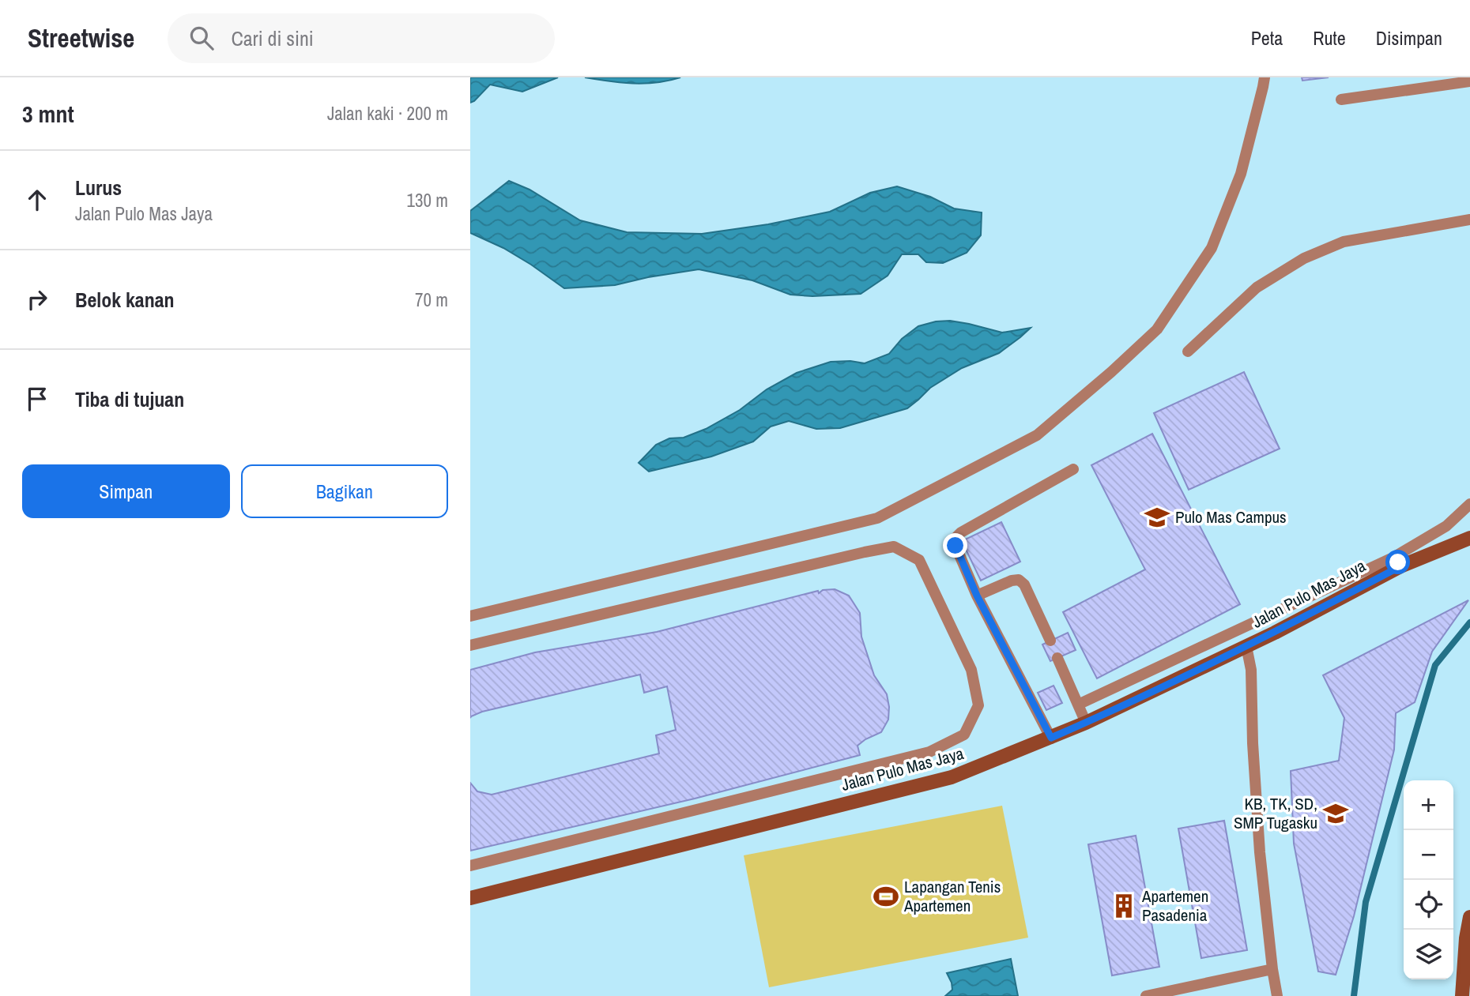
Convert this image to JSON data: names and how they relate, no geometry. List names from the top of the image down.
{
  "streets": {
    "street": ["Jalan Pulo Mas Jaya"]
  },
  "places": {
    "school or university": ["Pulo Mas Campus", "KB, TK, SD, SMP Tugasku"],
    "sports": ["Lapangan Tenis Apartemen"],
    "building": ["Apartemen Pasadenia"]
  },
  "page": {
    "header": "Streetwise",
    "search": "Cari di sini",
    "nav": ["Peta", "Rute", "Disimpan"],
    "heading": ["3 mnt", "Jalan kaki · 200 m"],
    "list": [
      ["Lurus", "Jalan Pulo Mas Jaya", "130 m"],
      ["Belok kanan", "70 m"],
      "Tiba di tujuan"
    ],
    "buttons": ["Simpan", "Bagikan"],
    "map_buttons": ["+", "−"]
  }
}
